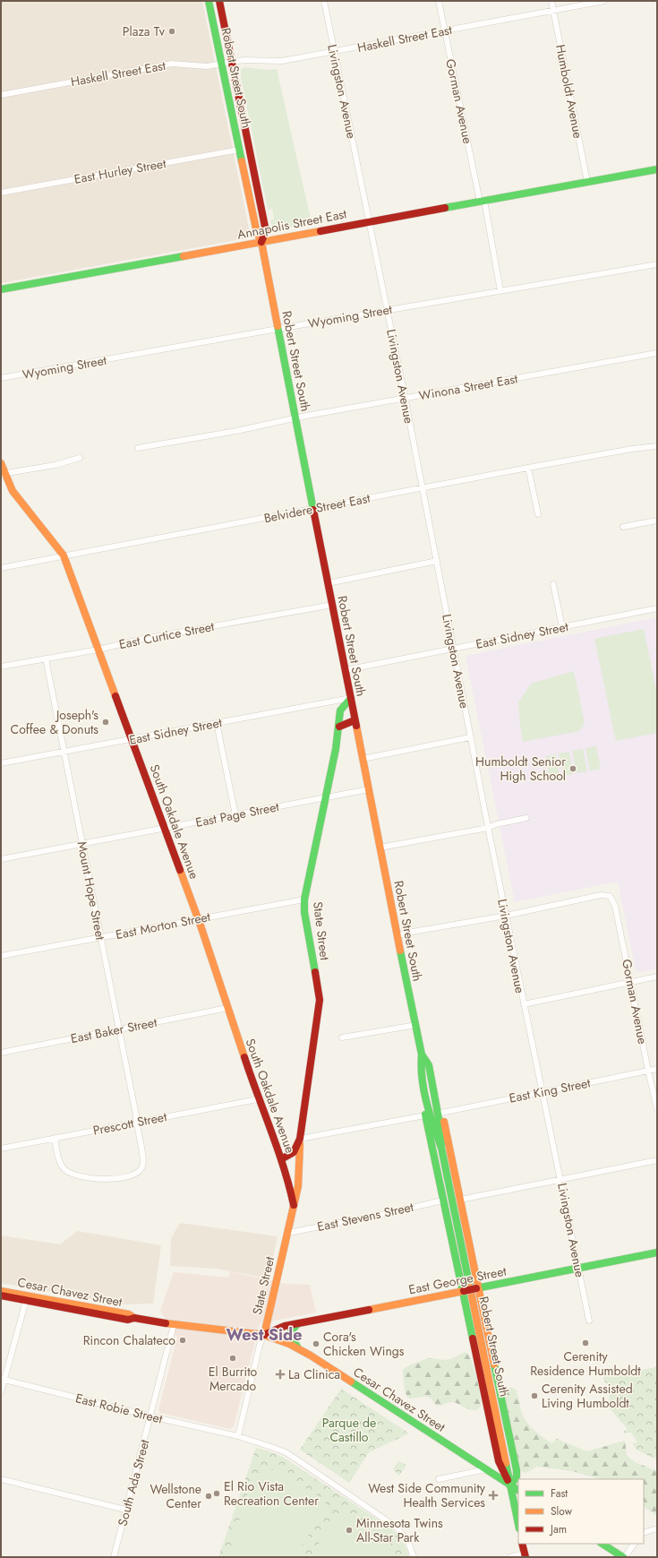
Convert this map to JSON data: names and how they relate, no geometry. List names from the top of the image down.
{
  "streets": {
    "main road": [
      "Robert Street South",
      "Annapolis Street East",
      "South Oakdale Avenue",
      "State Street",
      "East George Street",
      "Cesar Chavez Street"
    ],
    "street": [
      "Haskell Street East",
      "Livingston Avenue",
      "Humboldt Avenue",
      "Gorman Avenue",
      "East Hurley Street",
      "Wyoming Street",
      "Winona Street East",
      "Belvidere Street East",
      "East Curtice Street",
      "East Sidney Street",
      "East Page Street",
      "Mount Hope Street",
      "East Morton Street",
      "East Baker Street",
      "East King Street",
      "Prescott Street",
      "East Stevens Street",
      "East Robie Street",
      "South Ada Street"
    ]
  },
  "crossings": [
    ["Haskell Street East", "Robert Street South"],
    ["Haskell Street East", "Livingston Avenue"],
    ["Haskell Street East", "Humboldt Avenue"],
    ["Haskell Street East", "Gorman Avenue"],
    ["Robert Street South", "East Hurley Street"],
    ["Robert Street South", "Annapolis Street East"],
    ["Robert Street South", "Wyoming Street"],
    ["Robert Street South", "Winona Street East"],
    ["Robert Street South", "Belvidere Street East"],
    ["Robert Street South", "East Curtice Street"],
    ["Robert Street South", "East Sidney Street"],
    ["Robert Street South", "East Page Street"],
    ["Robert Street South", "State Street"],
    ["Robert Street South", "Cesar Chavez Street"],
    ["Livingston Avenue", "Gorman Avenue"],
    ["Livingston Avenue", "Annapolis Street East"],
    ["Livingston Avenue", "Wyoming Street"],
    ["Livingston Avenue", "Winona Street East"],
    ["Livingston Avenue", "Belvidere Street East"],
    ["Livingston Avenue", "East Sidney Street"],
    ["Livingston Avenue", "East King Street"],
    ["Livingston Avenue", "East George Street"],
    ["Humboldt Avenue", "Annapolis Street East"],
    ["Gorman Avenue", "Annapolis Street East"],
    ["Gorman Avenue", "Wyoming Street"],
    ["Gorman Avenue", "East King Street"],
    ["Belvidere Street East", "South Oakdale Avenue"],
    ["East Curtice Street", "South Oakdale Avenue"],
    ["East Curtice Street", "Mount Hope Street"],
    ["East Sidney Street", "South Oakdale Avenue"],
    ["East Sidney Street", "Mount Hope Street"],
    ["East Sidney Street", "State Street"],
    ["East Page Street", "South Oakdale Avenue"],
    ["East Page Street", "Mount Hope Street"],
    ["East Page Street", "State Street"],
    ["South Oakdale Avenue", "East Morton Street"],
    ["South Oakdale Avenue", "State Street"],
    ["South Oakdale Avenue", "East Baker Street"],
    ["South Oakdale Avenue", "Prescott Street"],
    ["Mount Hope Street", "East Morton Street"],
    ["Mount Hope Street", "East Baker Street"],
    ["Mount Hope Street", "Prescott Street"],
    ["East Morton Street", "State Street"],
    ["State Street", "East Stevens Street"],
    ["State Street", "East George Street"],
    ["State Street", "Cesar Chavez Street"],
    ["State Street", "East Robie Street"],
    ["East George Street", "Cesar Chavez Street"],
    ["Cesar Chavez Street", "South Ada Street"],
    ["East Robie Street", "South Ada Street"]
  ],
  "districts": ["West Side"],
  "parks": ["Parque de Castillo"],
  "places": {
    "other": [
      "Plaza Tv",
      "Joseph's Coffee & Donuts",
      "Humboldt Senior High School",
      "Rincon Chalateco",
      "Cerenity Residence Humboldt",
      "Cora's Chicken Wings",
      "El Burrito Mercado",
      "Cerenity Assisted Living Humboldt",
      "El Rio Vista Recreation Center",
      "Wellstone Center",
      "Minnesota Twins All-Star Park"
    ],
    "health": ["La Clinica", "West Side Community Health Services"]
  },
  "legend": ["Fast", "Slow", "Jam"]
}
